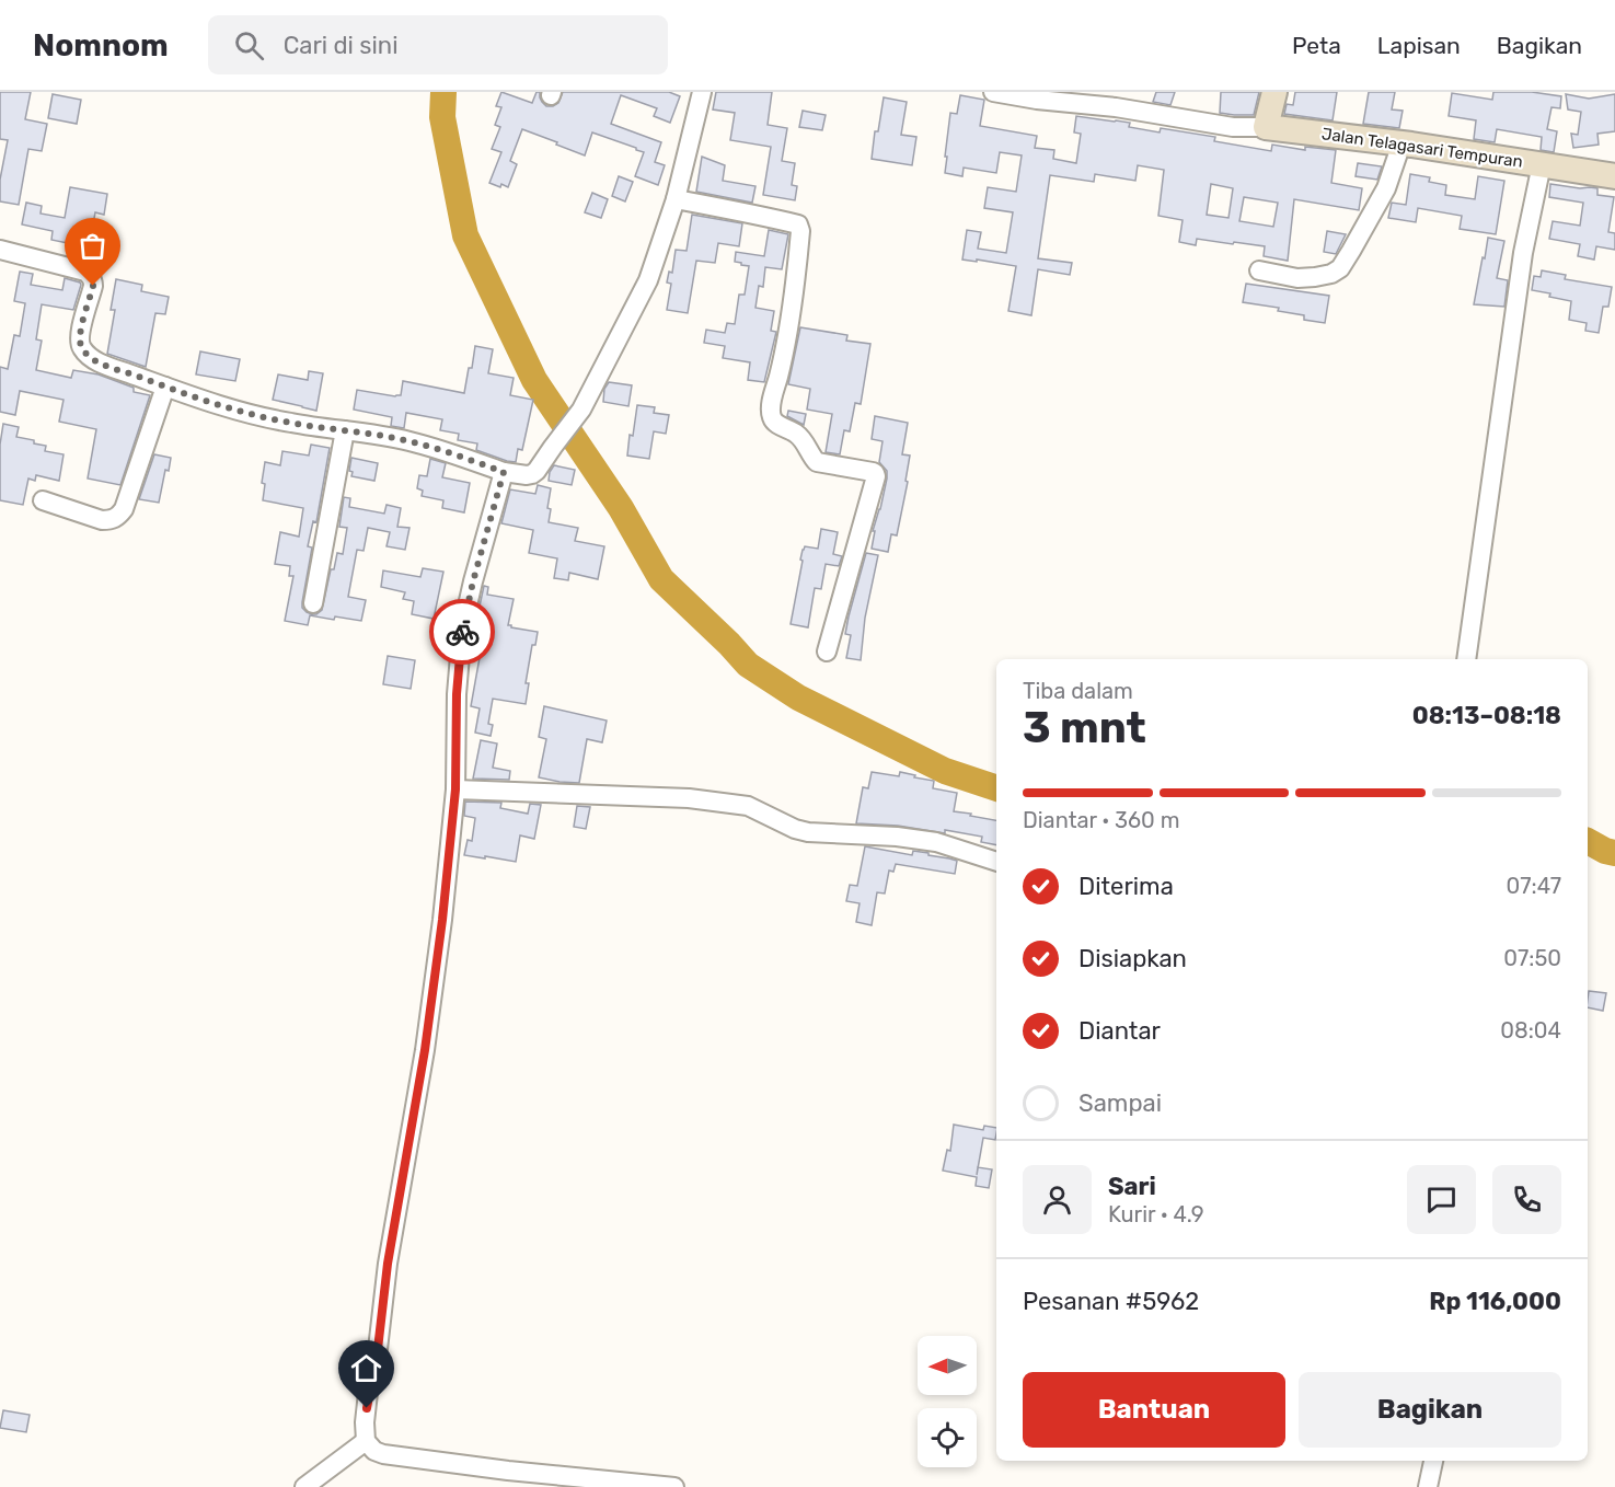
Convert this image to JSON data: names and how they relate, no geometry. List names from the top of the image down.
{
  "streets": {
    "street": ["Jalan Telagasari Tempuran"]
  },
  "north": "left",
  "page": {
    "header": "Nomnom",
    "search": "Cari di sini",
    "nav": ["Peta", "Lapisan", "Bagikan"],
    "heading": ["3 mnt", "Tiba dalam", "08:13–08:18"],
    "panel": [
      "Sari",
      "Kurir · 4.9",
      "Pesanan #5962",
      "Rp 116,000"
    ],
    "bar": "Diantar · 360 m",
    "list": [
      ["Diterima", "07:47"],
      ["Disiapkan", "07:50"],
      ["Diantar", "08:04"],
      "Sampai"
    ],
    "buttons": ["Bantuan", "Bagikan"]
  }
}
